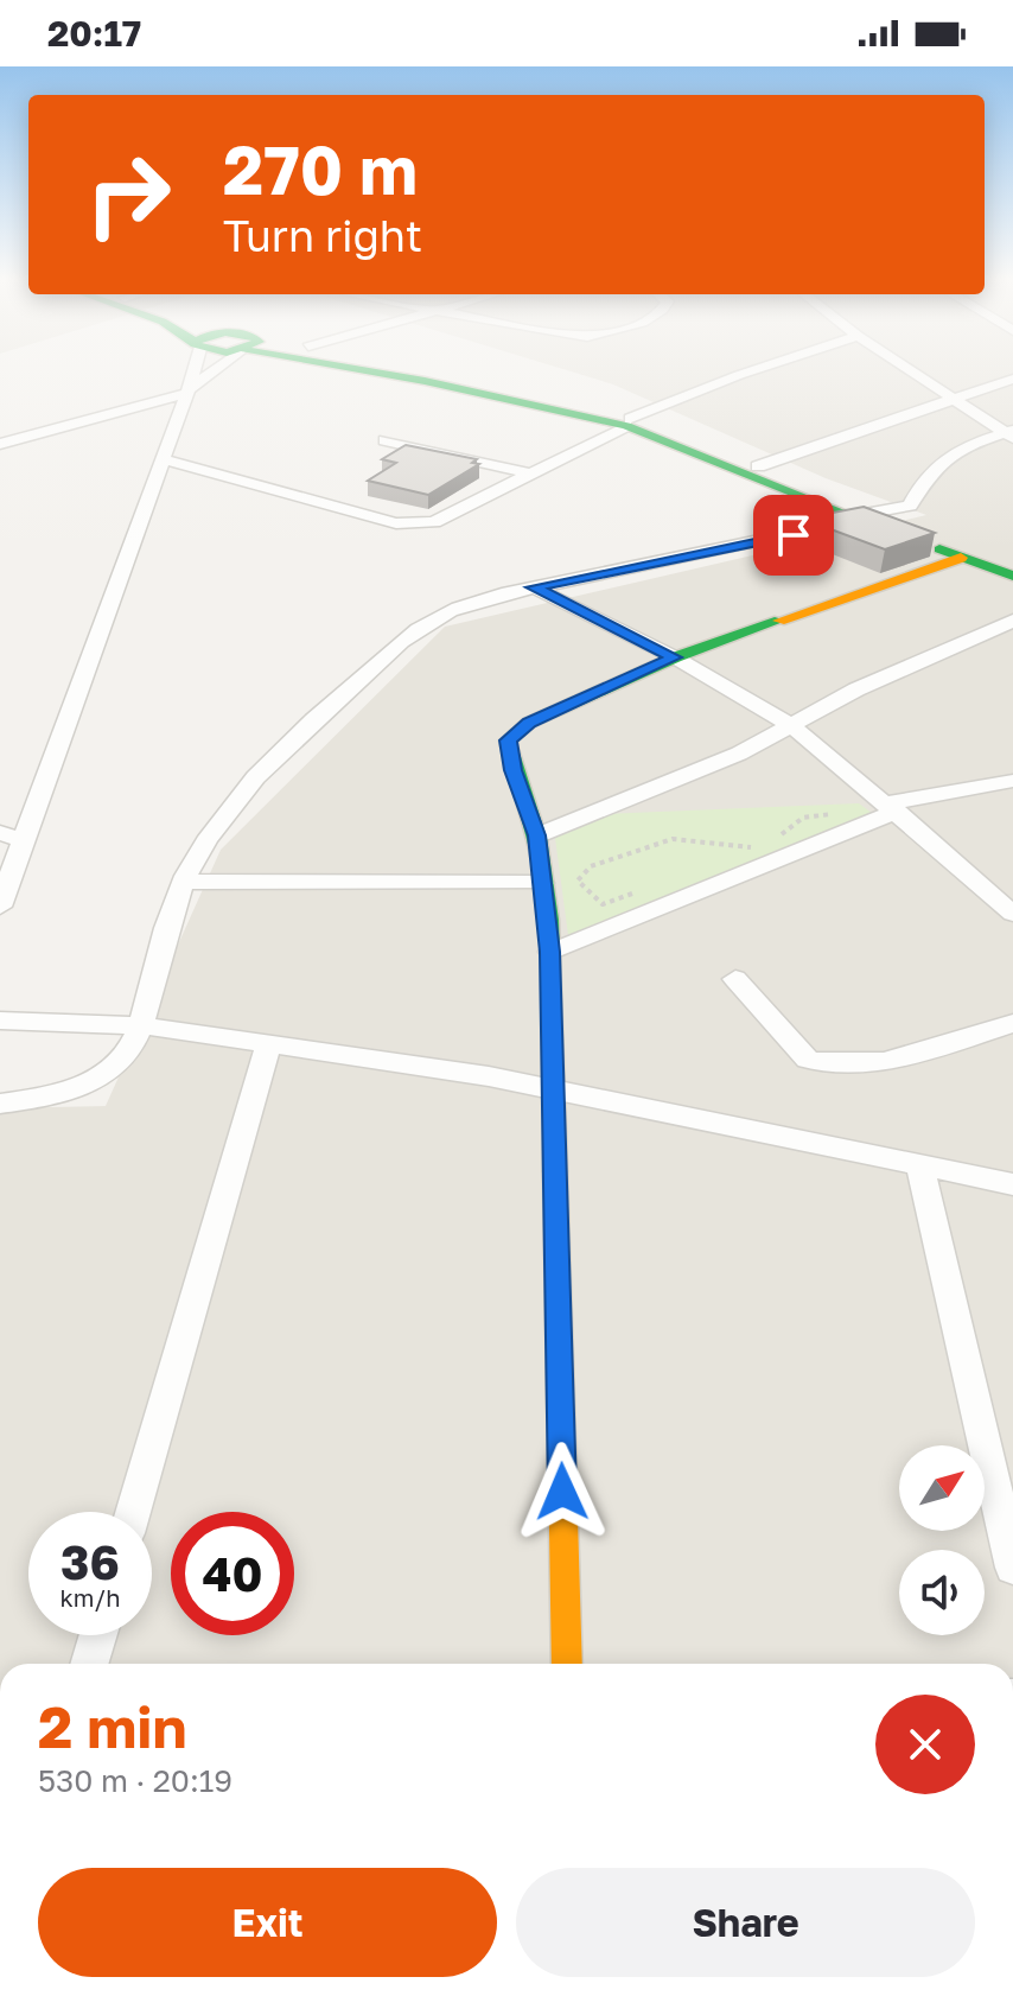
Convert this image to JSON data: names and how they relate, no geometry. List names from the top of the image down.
{
  "north": "top right",
  "page": {
    "status": "20:17",
    "turn": ["270 m", "Turn right"],
    "speed": "36 km/h",
    "limit": "40",
    "heading": ["2 min", "530 m · 20:19"],
    "buttons": ["Exit", "Share"]
  }
}
